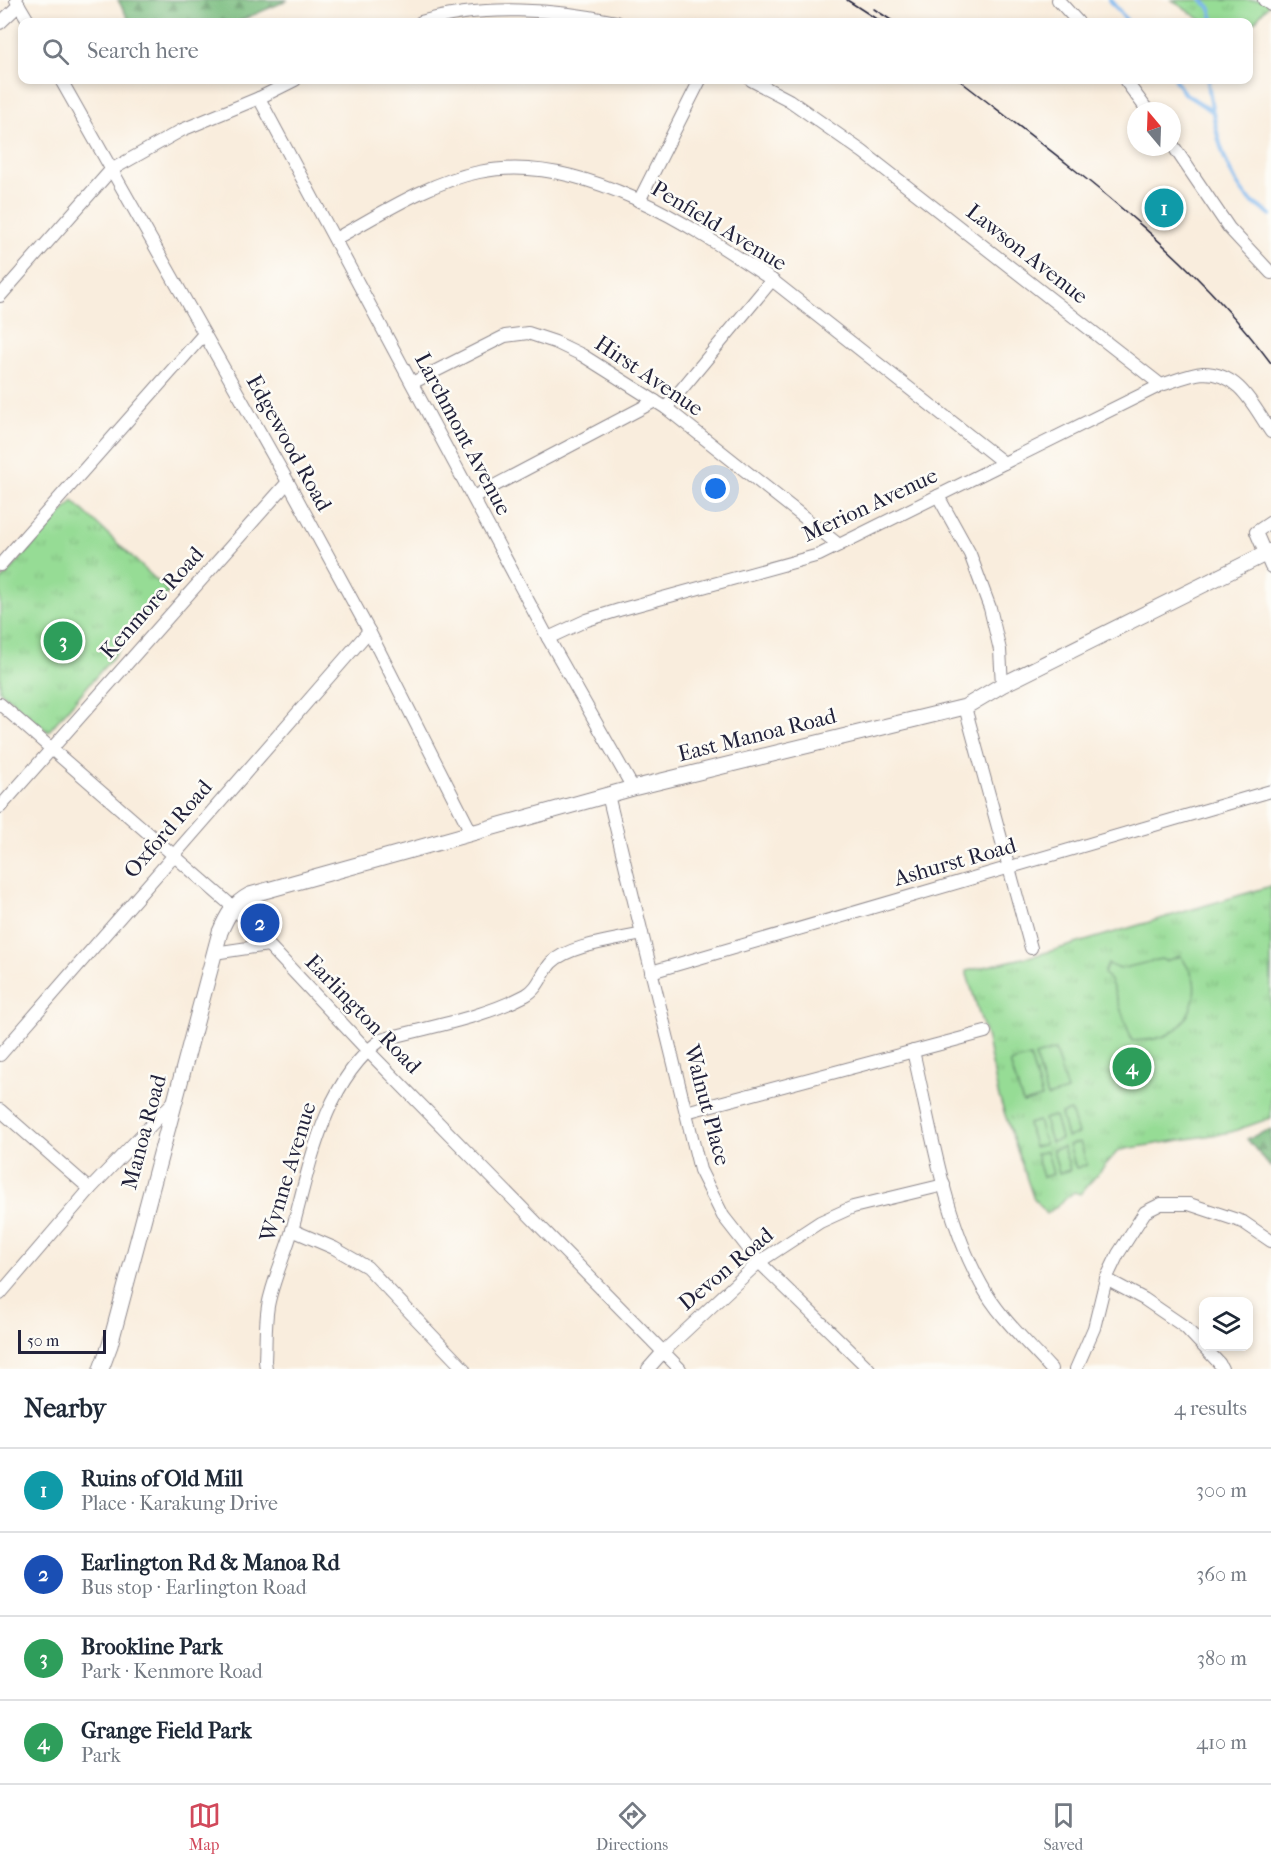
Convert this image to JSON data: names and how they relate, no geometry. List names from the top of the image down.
{
  "streets": {
    "main road": ["East Manoa Road", "Manoa Road"],
    "street": [
      "Penfield Avenue",
      "Lawson Avenue",
      "Hirst Avenue",
      "Larchmont Avenue",
      "Edgewood Road",
      "Merion Avenue",
      "Kenmore Road",
      "Oxford Road",
      "Ashurst Road",
      "Earlington Road",
      "Walnut Place",
      "Wynne Avenue",
      "Devon Road"
    ]
  },
  "crossings": [
    ["Penfield Avenue", "Larchmont Avenue"],
    ["Penfield Avenue", "Merion Avenue"],
    ["Lawson Avenue", "Merion Avenue"],
    ["Hirst Avenue", "Larchmont Avenue"],
    ["Hirst Avenue", "Merion Avenue"],
    ["Larchmont Avenue", "Merion Avenue"],
    ["Larchmont Avenue", "East Manoa Road"],
    ["Edgewood Road", "Kenmore Road"],
    ["Edgewood Road", "East Manoa Road"],
    ["Edgewood Road", "Oxford Road"],
    ["Kenmore Road", "Earlington Road"],
    ["East Manoa Road", "Earlington Road"],
    ["East Manoa Road", "Walnut Place"],
    ["East Manoa Road", "Manoa Road"],
    ["Oxford Road", "Earlington Road"],
    ["Ashurst Road", "Walnut Place"],
    ["Earlington Road", "Manoa Road"],
    ["Earlington Road", "Wynne Avenue"],
    ["Earlington Road", "Devon Road"],
    ["Walnut Place", "Wynne Avenue"],
    ["Walnut Place", "Devon Road"]
  ],
  "scale_bar": "50 m",
  "north": "top",
  "page": {
    "search": "Search here",
    "pins": [
      "1",
      "3",
      "2",
      "4"
    ],
    "scale": "50 m",
    "heading": ["Nearby", "4 results"],
    "list": [
      {
        "mark": "1",
        "name": "Ruins of Old Mill",
        "note": "Place · Karakung Drive",
        "value": "300 m"
      },
      {
        "mark": "2",
        "name": "Earlington Rd & Manoa Rd",
        "note": "Bus stop · Earlington Road",
        "value": "360 m"
      },
      {
        "mark": "3",
        "name": "Brookline Park",
        "note": "Park · Kenmore Road",
        "value": "380 m"
      },
      {
        "mark": "4",
        "name": "Grange Field Park",
        "note": "Park",
        "value": "410 m"
      }
    ],
    "nav": ["Map", "Directions", "Saved"]
  }
}
